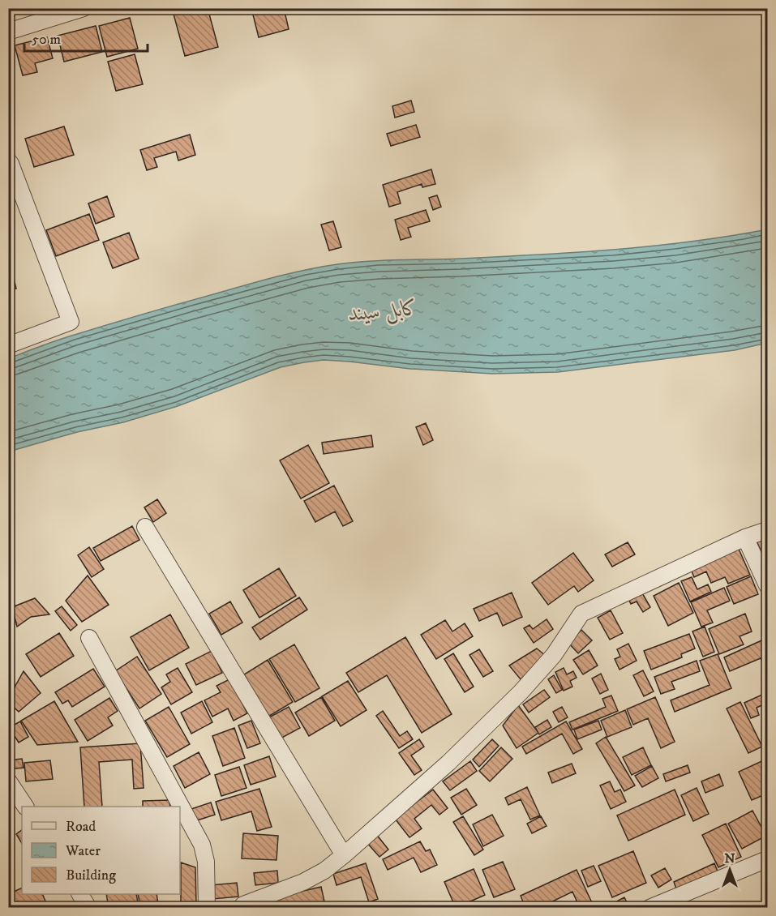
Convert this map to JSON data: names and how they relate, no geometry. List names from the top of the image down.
{
  "water": ["کابل سيند"],
  "legend": ["Road", "Water", "Building"],
  "scale_bar": "50 m",
  "north": "top"
}
